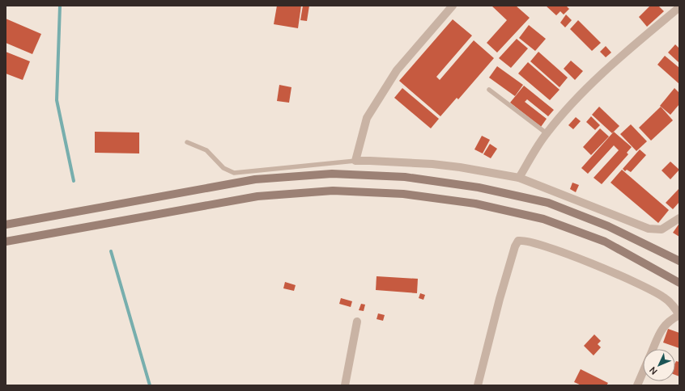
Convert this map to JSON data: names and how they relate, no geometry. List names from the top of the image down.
{
  "north": "bottom left"
}
